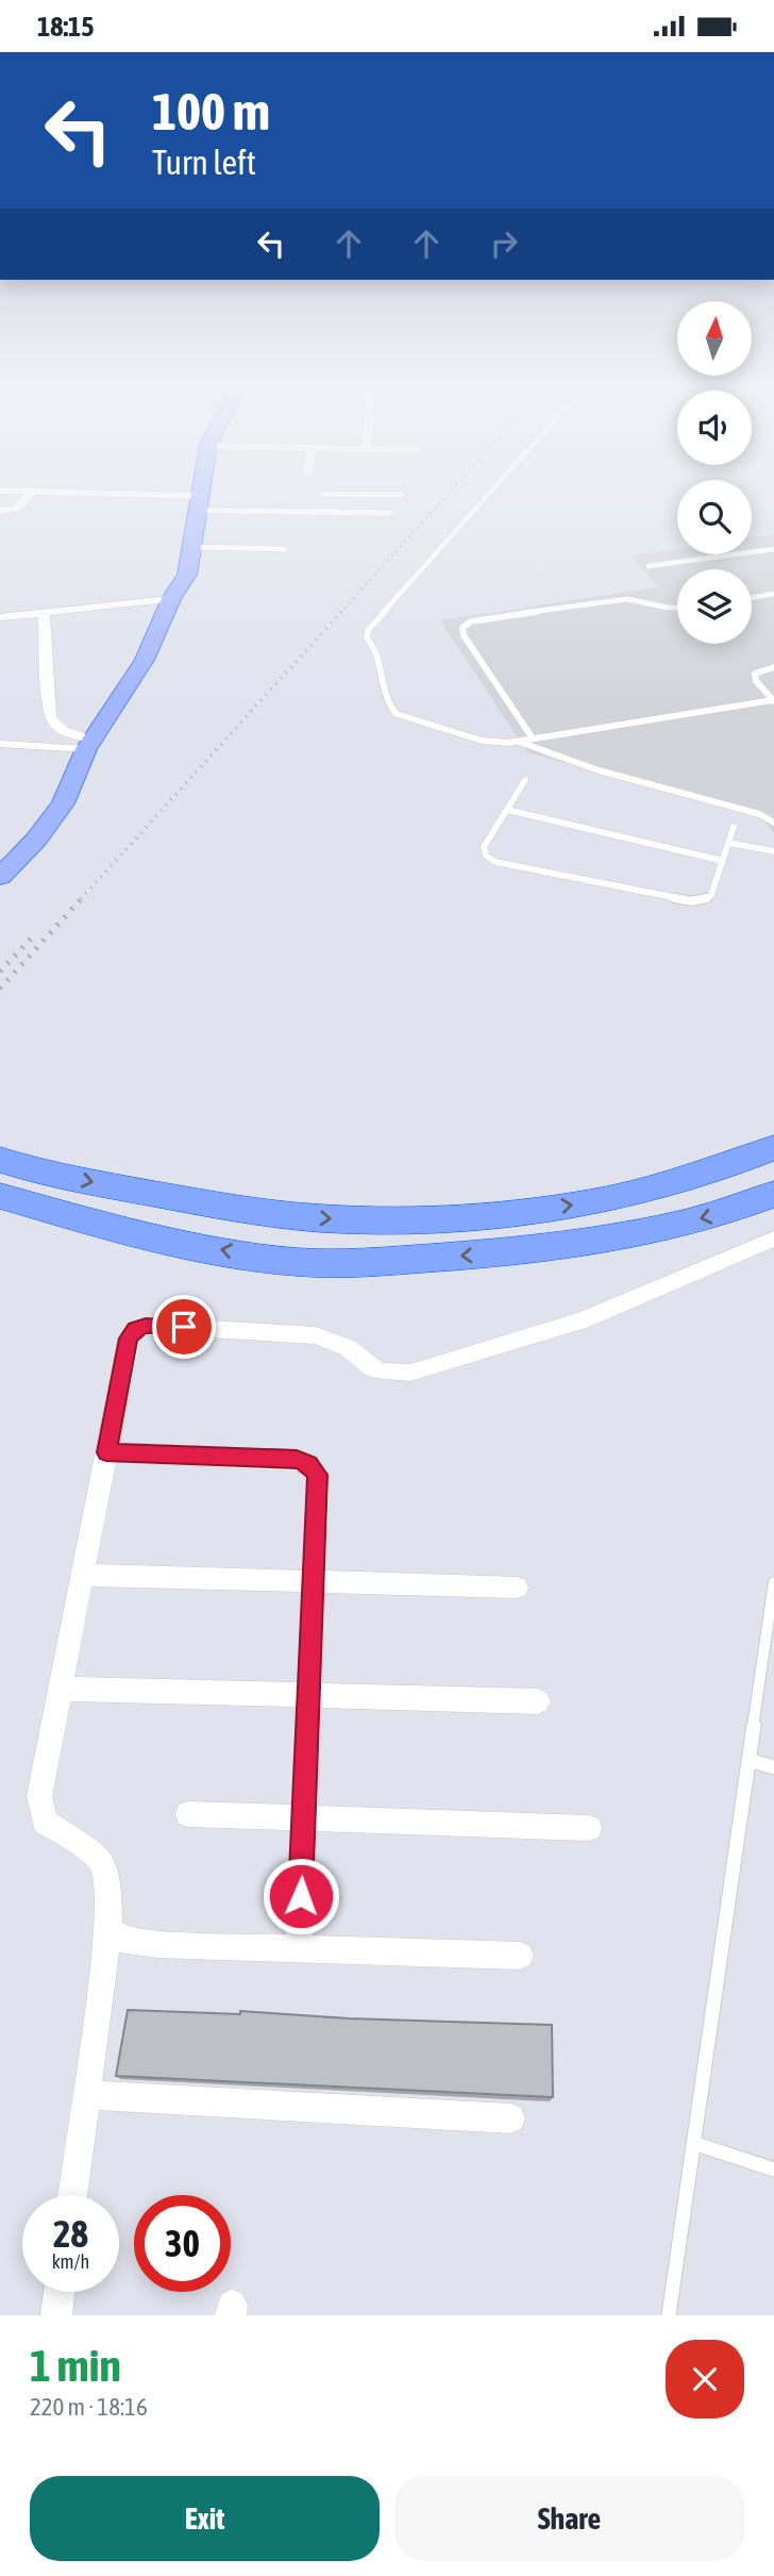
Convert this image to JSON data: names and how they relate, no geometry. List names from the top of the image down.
{
  "north": "top",
  "page": {
    "status": "18:15",
    "turn": ["100 m", "Turn left"],
    "speed": "28 km/h",
    "limit": "30",
    "heading": ["1 min", "220 m · 18:16"],
    "buttons": ["Exit", "Share"]
  }
}
